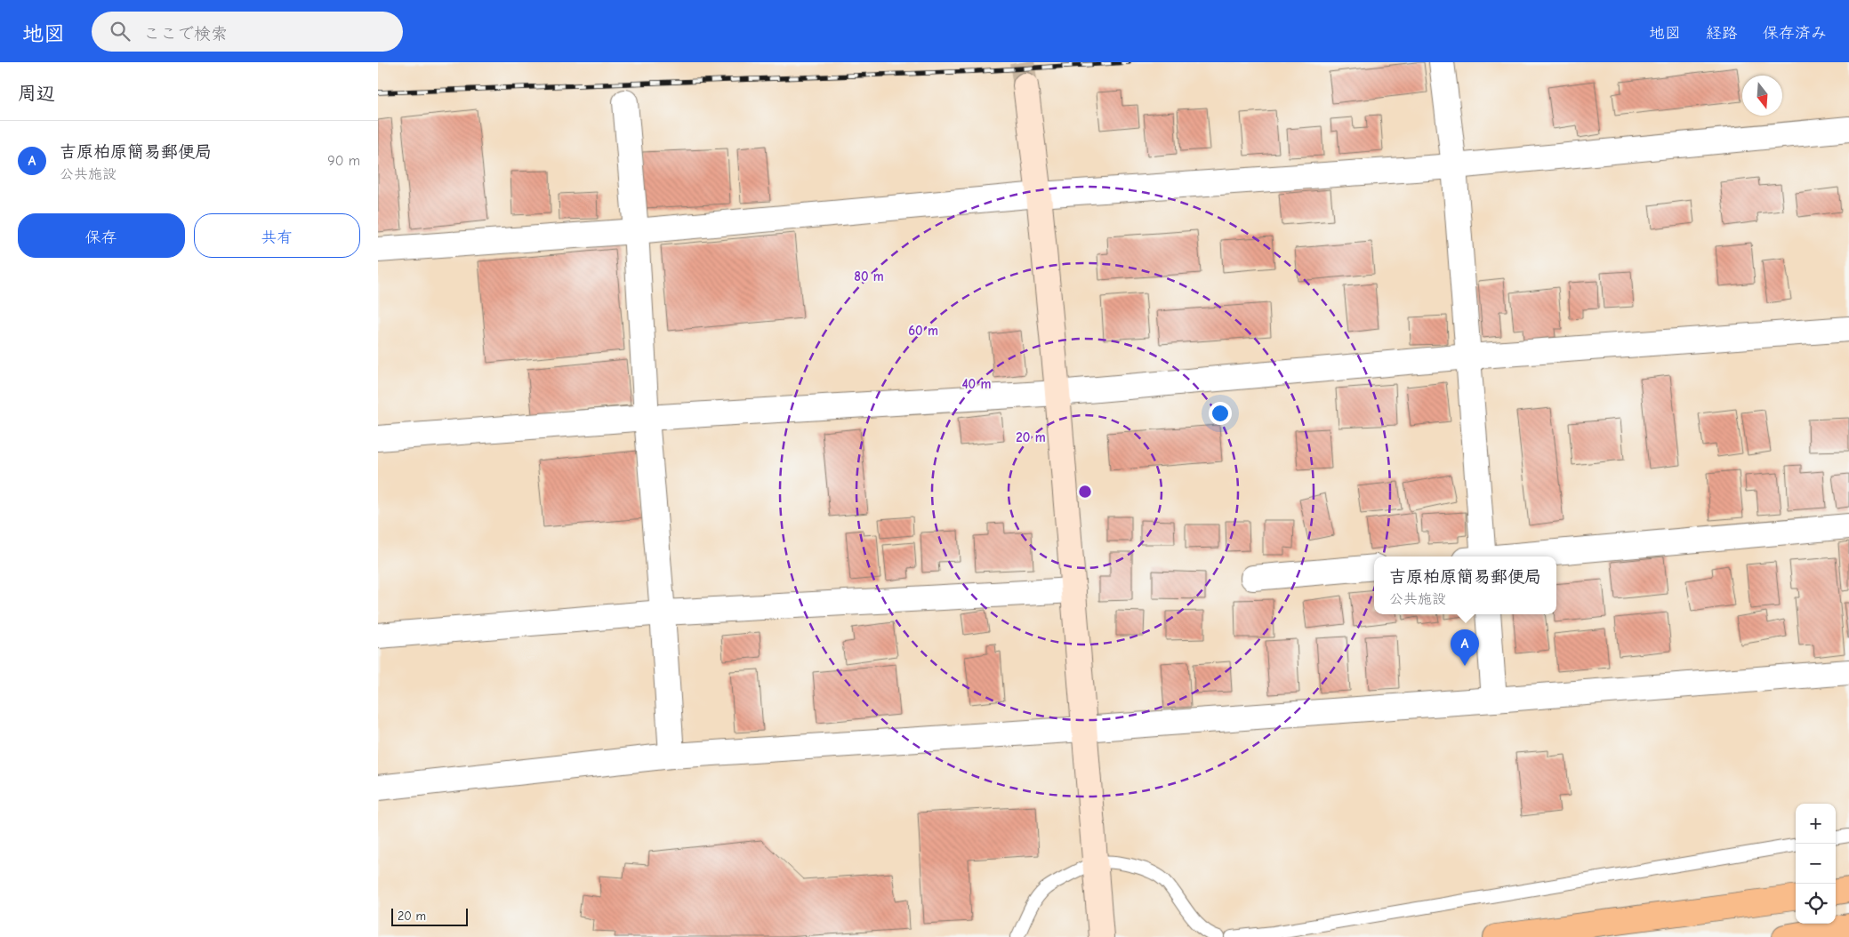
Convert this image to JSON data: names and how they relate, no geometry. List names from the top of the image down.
{
  "scale_bar": "20 m",
  "north": "bottom",
  "page": {
    "header": "地図",
    "search": "ここで検索",
    "nav": ["地図", "経路", "保存済み"],
    "heading": "周辺",
    "list": [
      {
        "mark": "A",
        "name": "吉原柏原簡易郵便局",
        "note": "公共施設",
        "value": "90 m"
      }
    ],
    "buttons": ["保存", "共有"],
    "popup": ["吉原柏原簡易郵便局", "公共施設"],
    "pins": "A",
    "map_buttons": ["+", "−"],
    "scale": "20 m"
  },
  "rings": [
    "80 m",
    "60 m",
    "40 m",
    "20 m"
  ]
}
